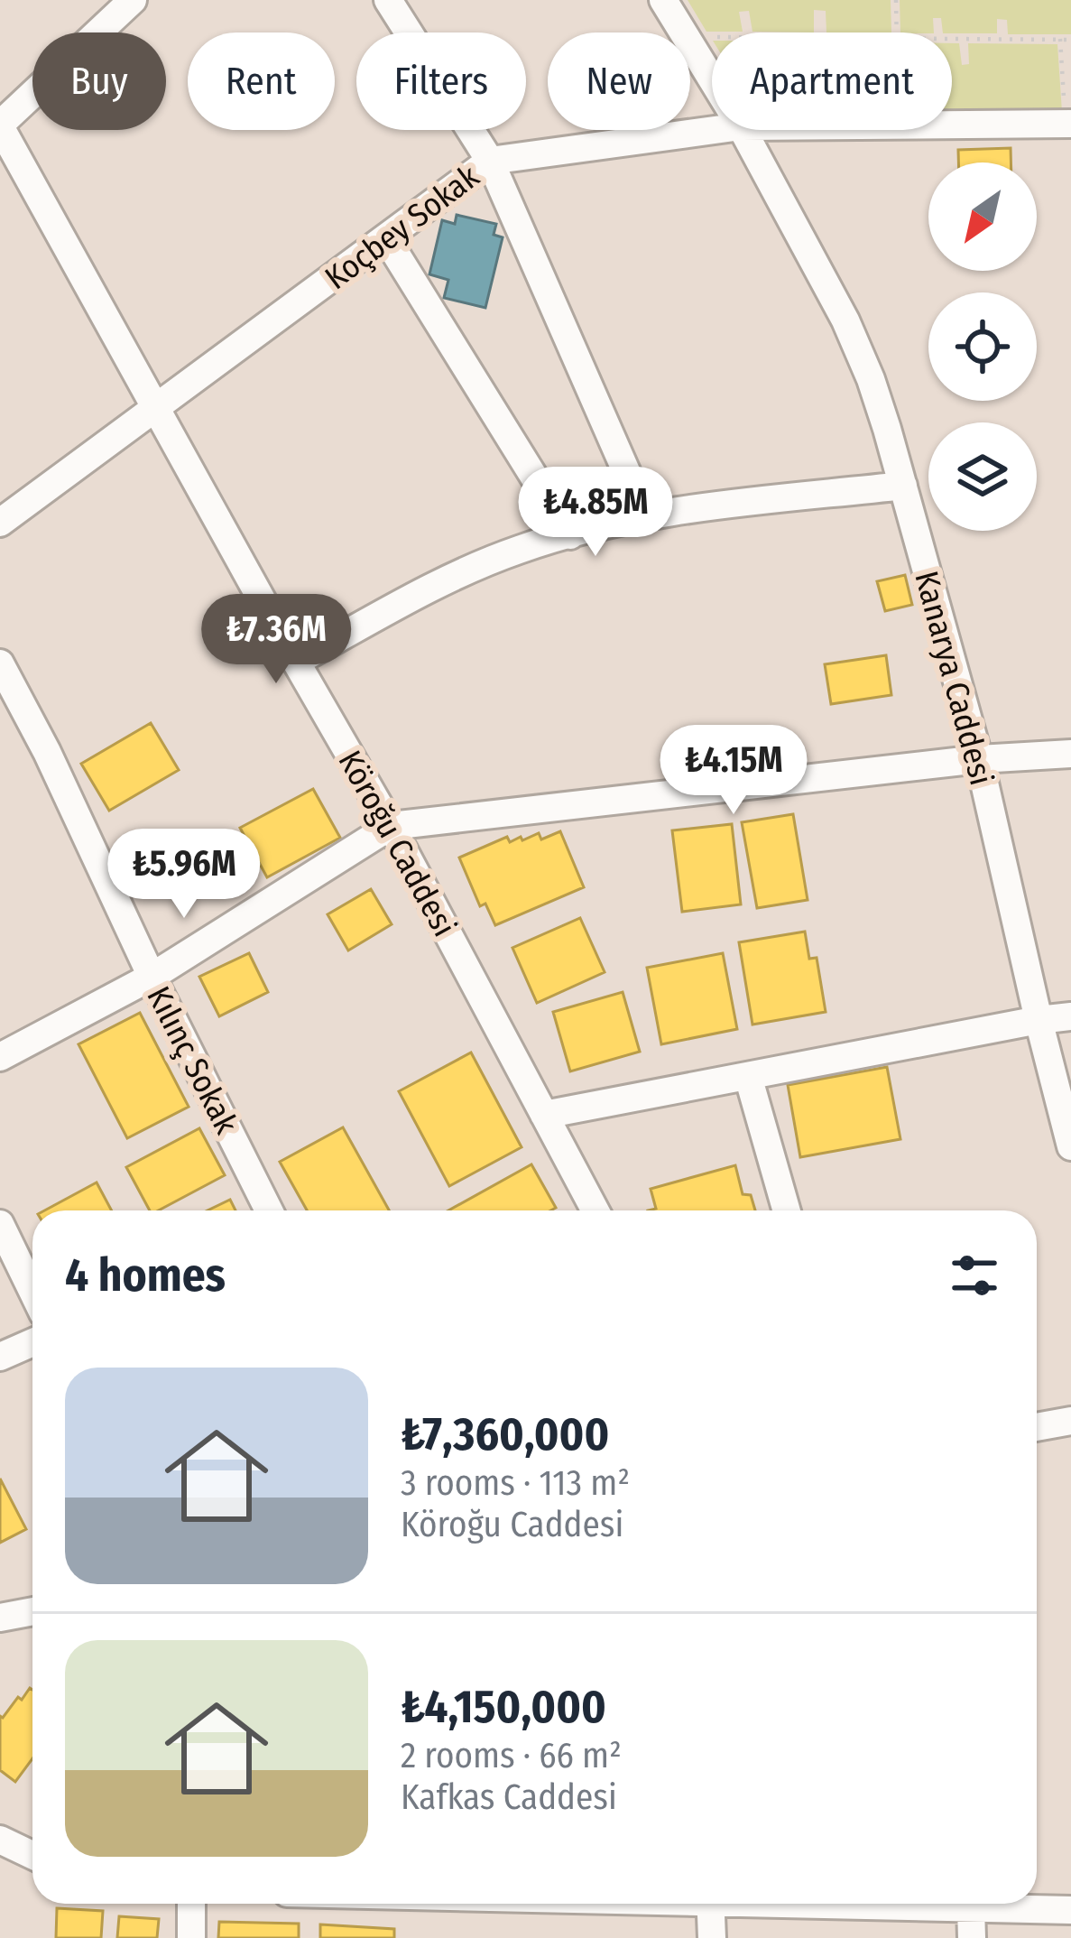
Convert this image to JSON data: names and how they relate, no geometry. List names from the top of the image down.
{
  "streets": {
    "street": [
      "Koçbey Sokak",
      "Kanarya Caddesi",
      "Köroğu Caddesi",
      "Kılınç Sokak"
    ]
  },
  "crossings": [
    ["Koçbey Sokak", "Köroğu Caddesi"]
  ],
  "north": "bottom left",
  "page": {
    "chip": [
      "Buy",
      "Rent",
      "Filters",
      "New",
      "Apartment"
    ],
    "price": [
      "₺4.85M",
      "₺7.36M",
      "₺4.15M",
      "₺5.96M"
    ],
    "heading": "4 homes",
    "list": [
      {
        "name": "₺7,360,000",
        "note": "3 rooms · 113 m² · Köroğu Caddesi"
      },
      {
        "name": "₺4,150,000",
        "note": "2 rooms · 66 m² · Kafkas Caddesi"
      }
    ]
  }
}
